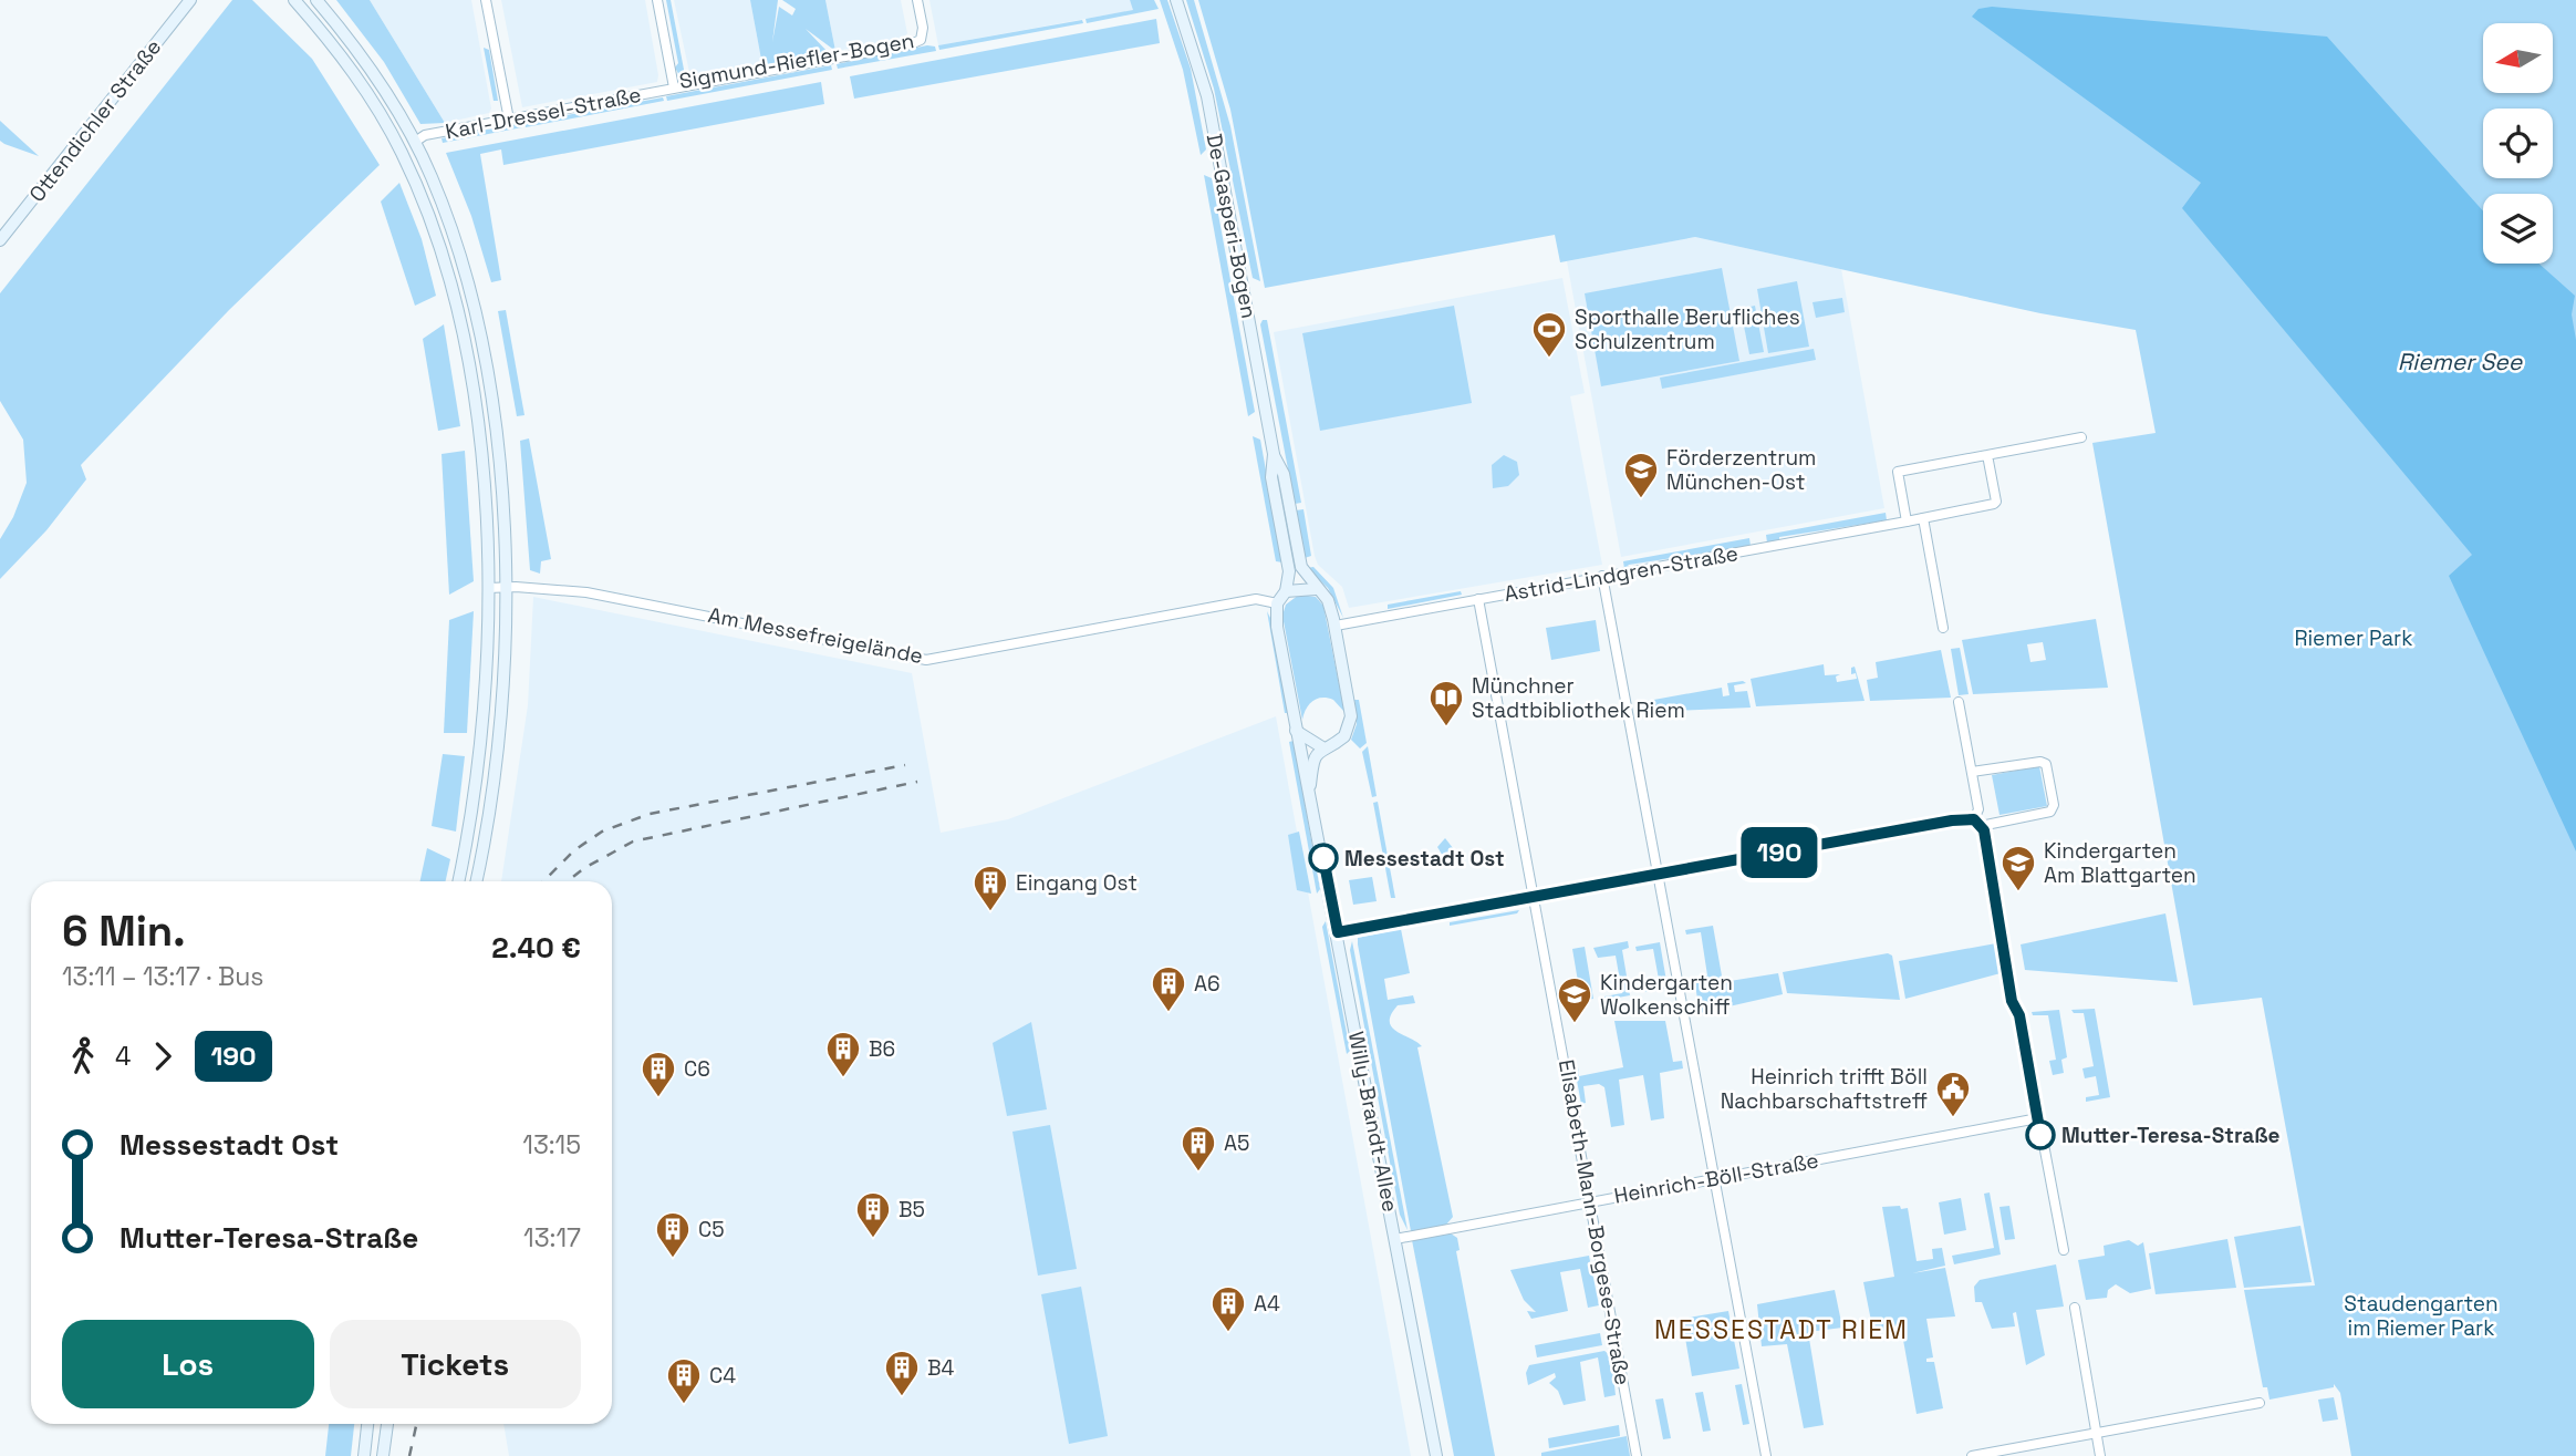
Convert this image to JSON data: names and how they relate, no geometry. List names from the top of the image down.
{
  "streets": {
    "main road": ["Ottendichler Straße", "De-Gasperi-Bogen", "Willy-Brandt-Allee"],
    "street": [
      "Sigmund-Riefler-Bogen",
      "Karl-Dressel-Straße",
      "Astrid-Lindgren-Straße",
      "Am Messefreigelände",
      "Heinrich-Böll-Straße",
      "Elisabeth-Mann-Borgese-Straße"
    ]
  },
  "crossings": [
    ["Sigmund-Riefler-Bogen", "Karl-Dressel-Straße"],
    ["Astrid-Lindgren-Straße", "Elisabeth-Mann-Borgese-Straße"],
    ["Am Messefreigelände", "Willy-Brandt-Allee"],
    ["Willy-Brandt-Allee", "Heinrich-Böll-Straße"],
    ["Heinrich-Böll-Straße", "Elisabeth-Mann-Borgese-Straße"]
  ],
  "districts": ["MESSESTADT RIEM"],
  "water": ["Riemer See"],
  "parks": ["Riemer Park", "Staudengarten im Riemer Park"],
  "places": {
    "sports": ["Sporthalle Berufliches Schulzentrum"],
    "school or university": ["Förderzentrum München-Ost", "Kindergarten Am Blattgarten", "Kindergarten Wolkenschiff"],
    "library": ["Münchner Stadtbibliothek Riem"],
    "other": ["Messestadt Ost", "Mutter-Teresa-Straße"],
    "building": [
      "Eingang Ost",
      "A6",
      "B6",
      "C6",
      "A5",
      "B5",
      "C5",
      "A4",
      "B4",
      "C4"
    ],
    "public building": ["Heinrich trifft Böll Nachbarschaftstreff"]
  },
  "lines": ["bus line 190"],
  "north": "left",
  "page": {
    "on_map": "190",
    "heading": ["6 Min.", "13:11 – 13:17 · Bus", "2.40 €"],
    "legs": ["4", "190"],
    "list": [
      {
        "name": "Messestadt Ost",
        "value": "13:15"
      },
      {
        "name": "Mutter-Teresa-Straße",
        "value": "13:17"
      }
    ],
    "buttons": ["Los", "Tickets"]
  }
}
